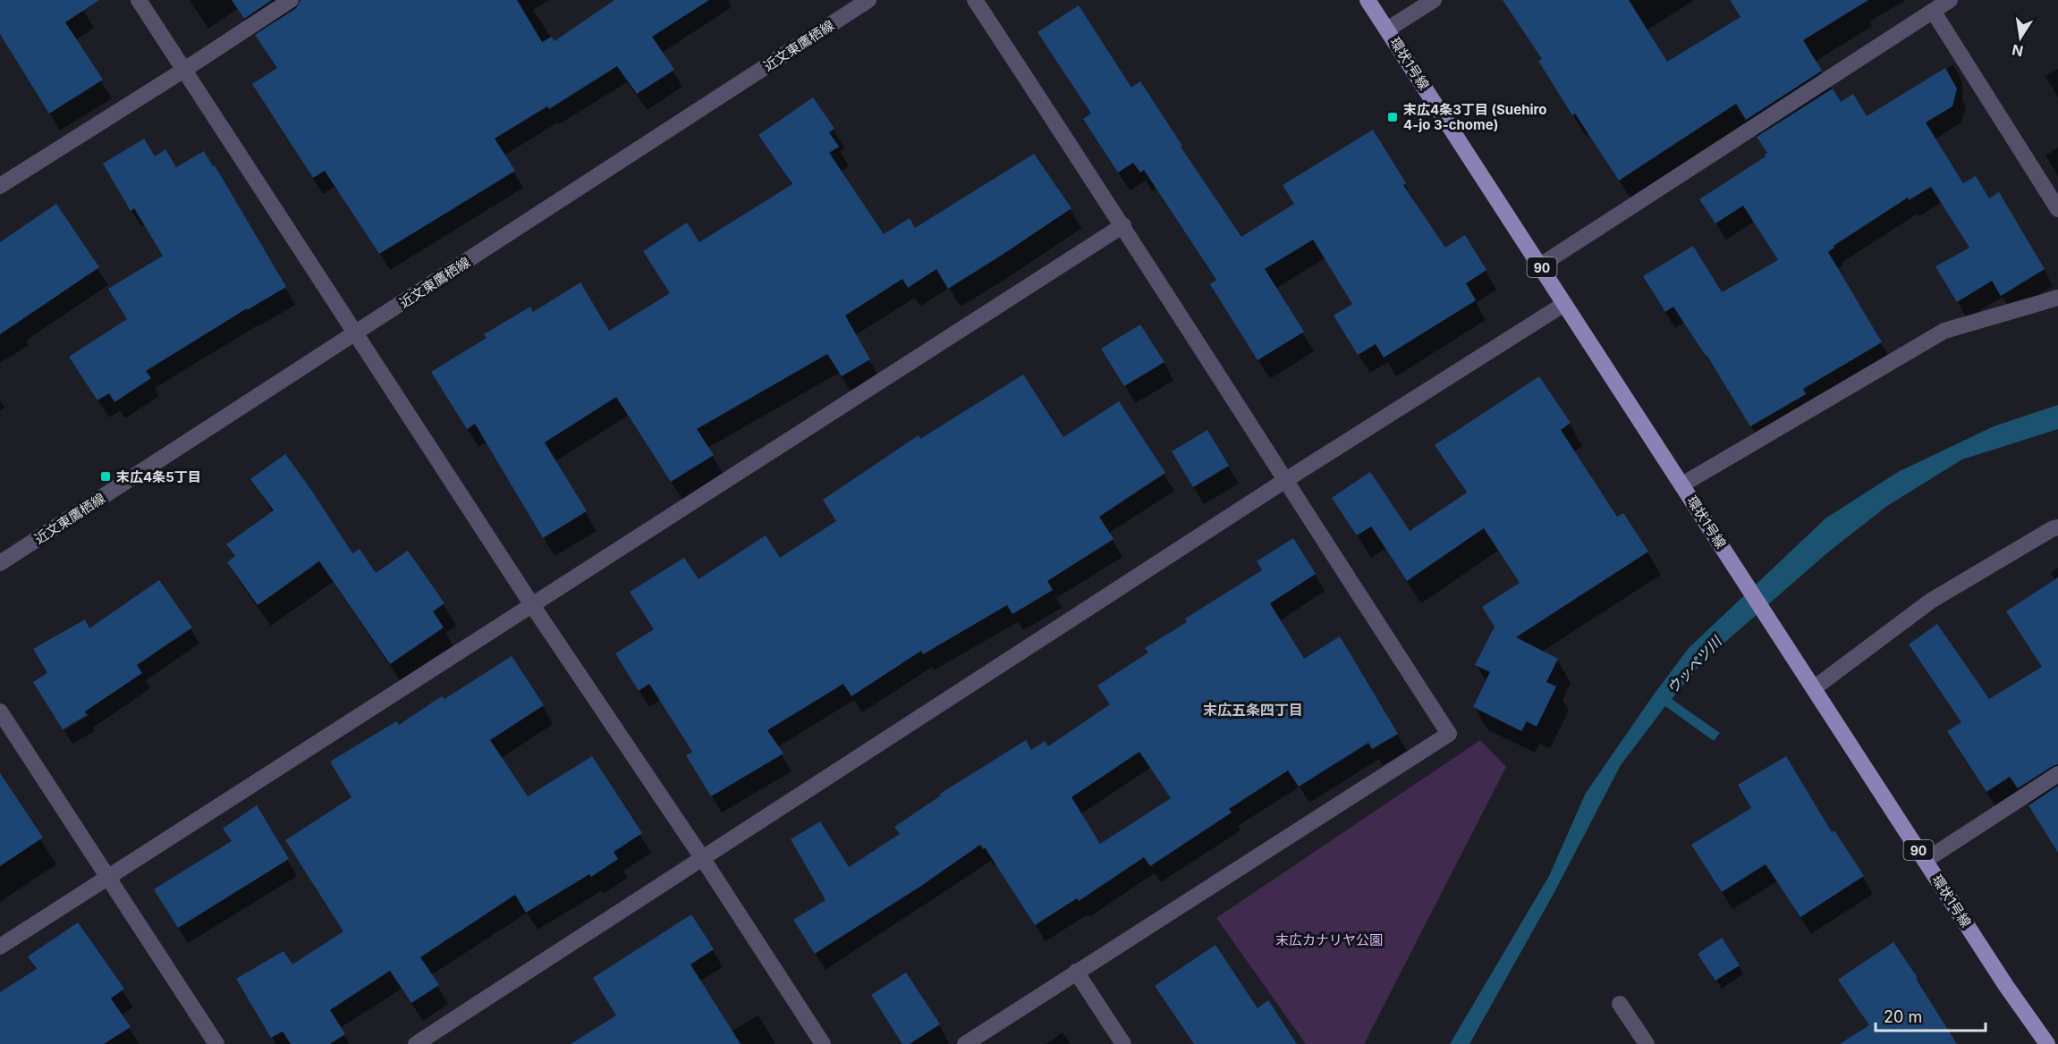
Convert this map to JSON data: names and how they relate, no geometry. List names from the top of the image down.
{
  "streets": {
    "main road": ["環状1号線", "90"],
    "street": ["近文東鷹栖線"]
  },
  "districts": ["末広五条四丁目"],
  "water": ["ウッペツ川"],
  "parks": ["末広カナリヤ公園"],
  "places": {
    "transit": ["末広4条3丁目 (Suehiro 4-jo 3-chome)", "末広4条5丁目"]
  },
  "scale_bar": "20 m",
  "north": "bottom"
}
